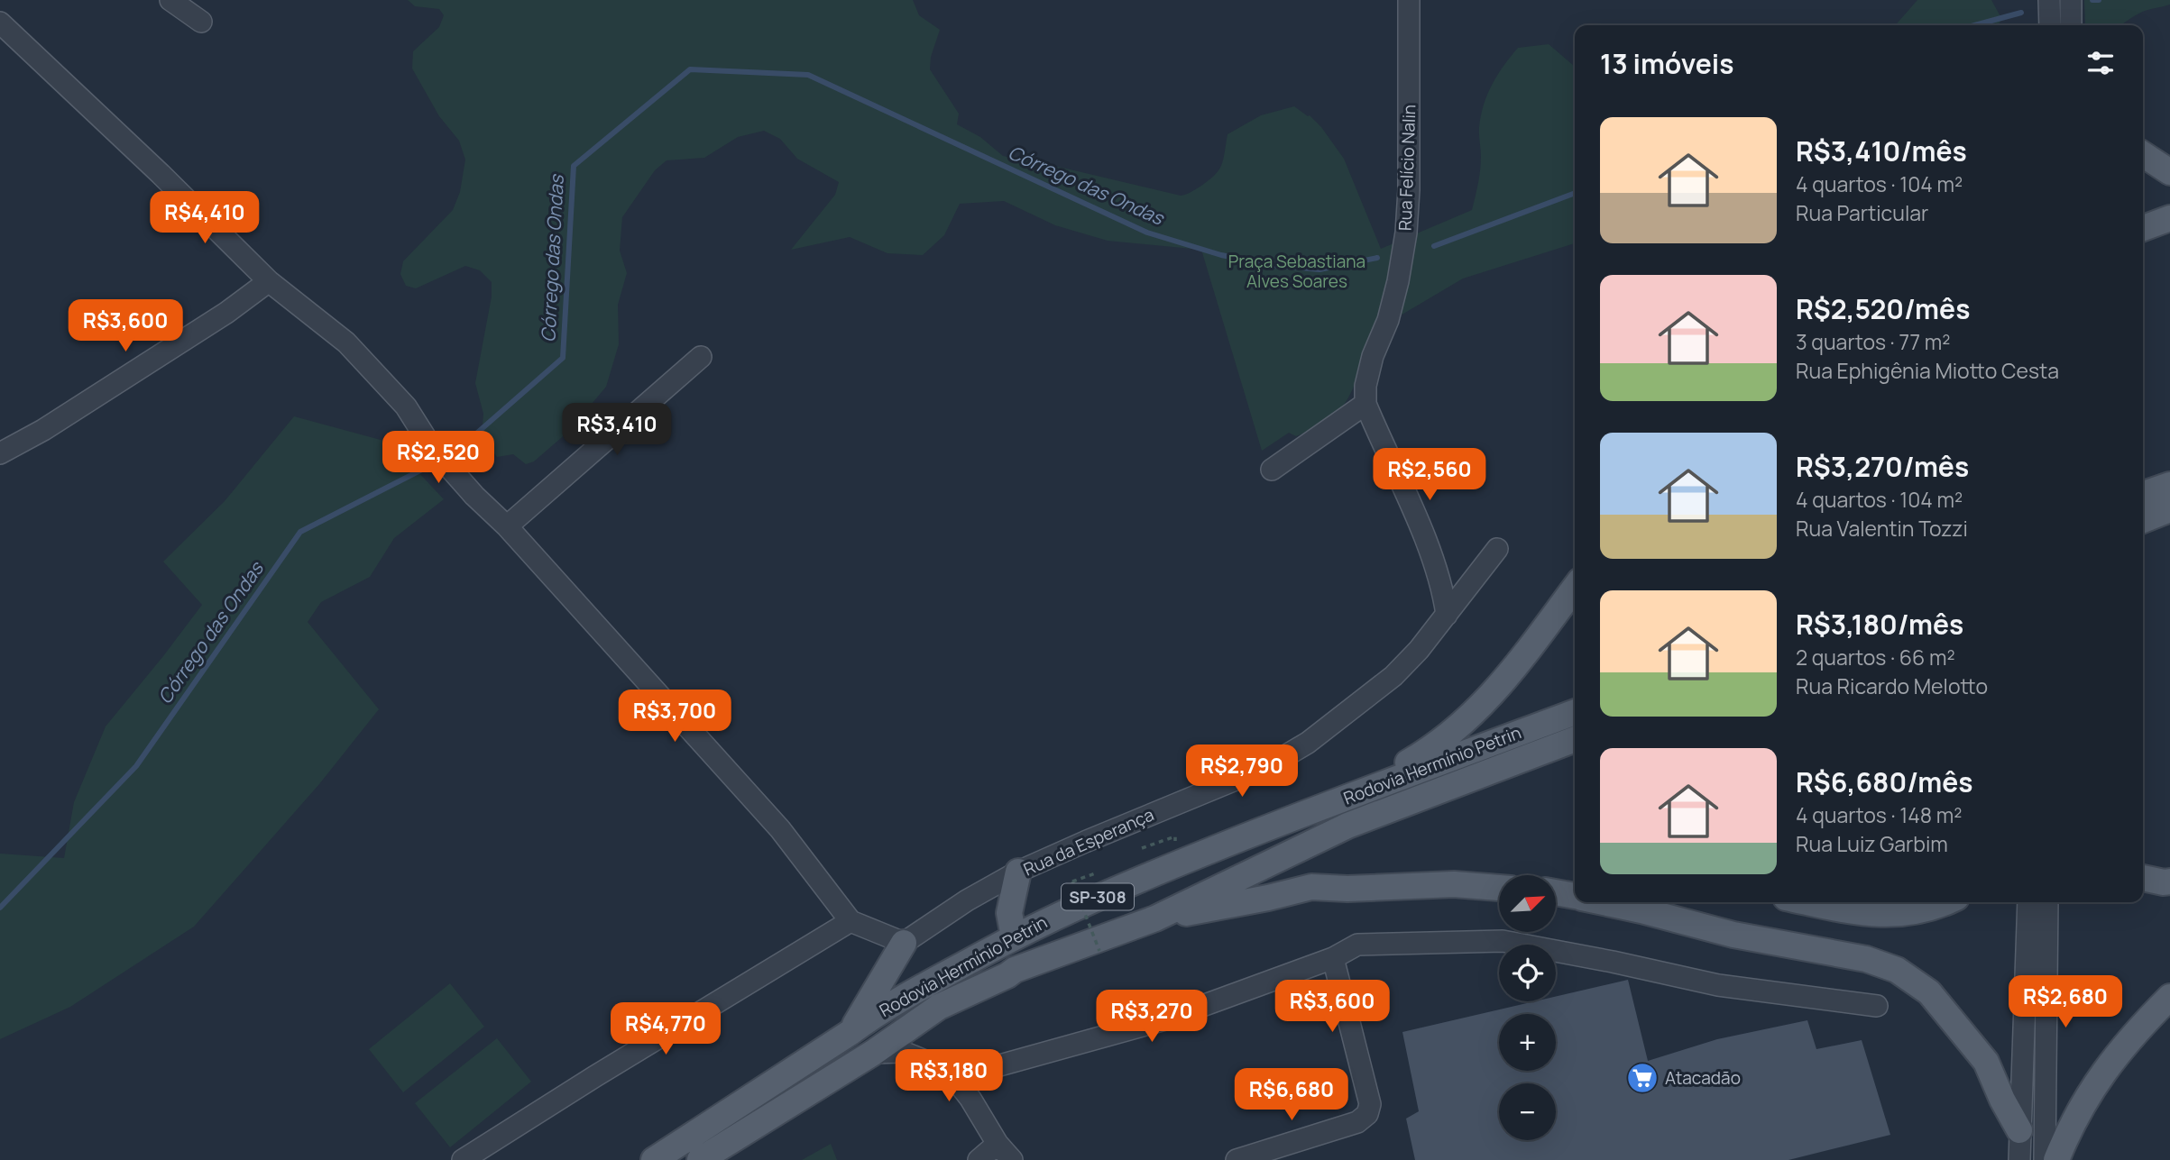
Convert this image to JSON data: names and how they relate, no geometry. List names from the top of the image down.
{
  "streets": {
    "main road": ["Rodovia Hermínio Petrin", "SP-308"],
    "street": ["Rua Felício Nalin", "Rua da Esperança"]
  },
  "water": ["Córrego das Ondas"],
  "parks": ["Praça Sebastiana Alves Soares"],
  "places": {
    "supermarket": ["Atacadão"]
  },
  "north": "top right",
  "page": {
    "heading": "13 imóveis",
    "list": [
      {
        "name": "R$3,410/mês",
        "note": "4 quartos · 104 m² · Rua Particular"
      },
      {
        "name": "R$2,520/mês",
        "note": "3 quartos · 77 m² · Rua Ephigênia Miotto Cesta"
      },
      {
        "name": "R$3,270/mês",
        "note": "4 quartos · 104 m² · Rua Valentin Tozzi"
      },
      {
        "name": "R$3,180/mês",
        "note": "2 quartos · 66 m² · Rua Ricardo Melotto"
      },
      {
        "name": "R$6,680/mês",
        "note": "4 quartos · 148 m² · Rua Luiz Garbim"
      }
    ],
    "price": [
      "R$4,410",
      "R$3,600",
      "R$3,410",
      "R$2,520",
      "R$2,560",
      "R$3,700",
      "R$2,790",
      "R$2,680",
      "R$3,600",
      "R$3,270",
      "R$4,770",
      "R$3,180",
      "R$6,680"
    ],
    "map_buttons": ["+", "−"]
  }
}
